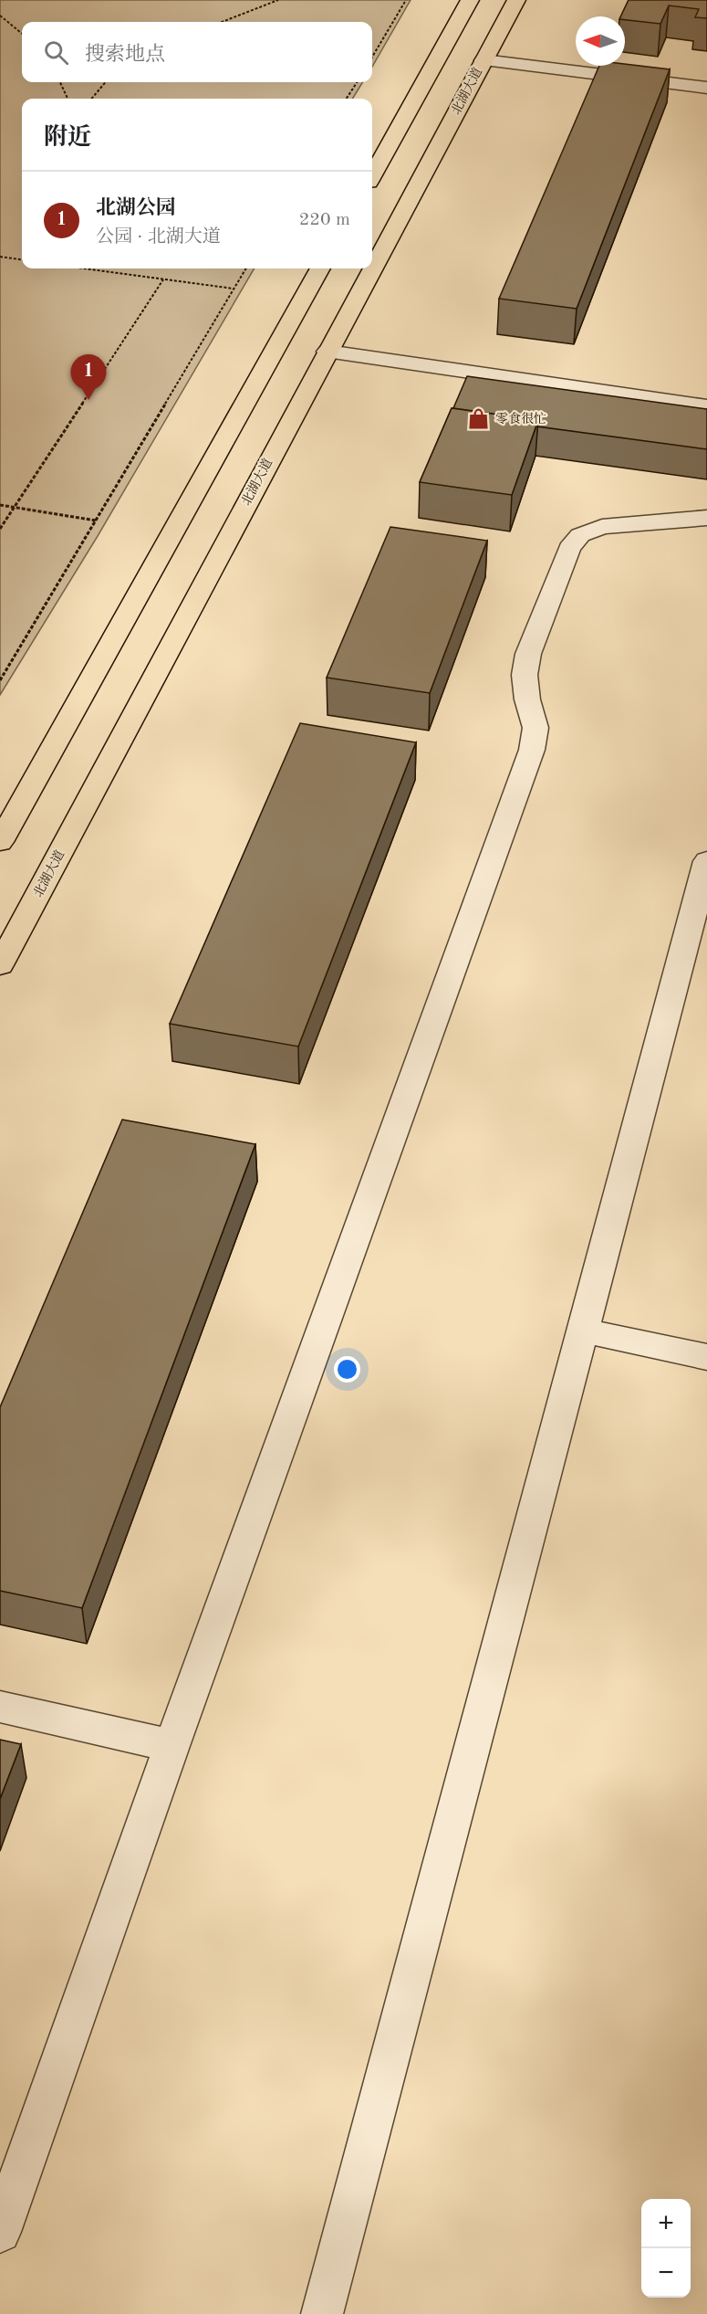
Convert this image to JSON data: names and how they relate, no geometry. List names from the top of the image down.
{
  "streets": {
    "main road": ["北湖大道"]
  },
  "places": {
    "shop": ["零食很忙"]
  },
  "north": "left",
  "page": {
    "search": "搜索地点",
    "heading": "附近",
    "list": [
      {
        "mark": "1",
        "name": "北湖公园",
        "note": "公园 · 北湖大道",
        "value": "220 m"
      }
    ],
    "pins": "1",
    "map_buttons": ["+", "−"]
  }
}
